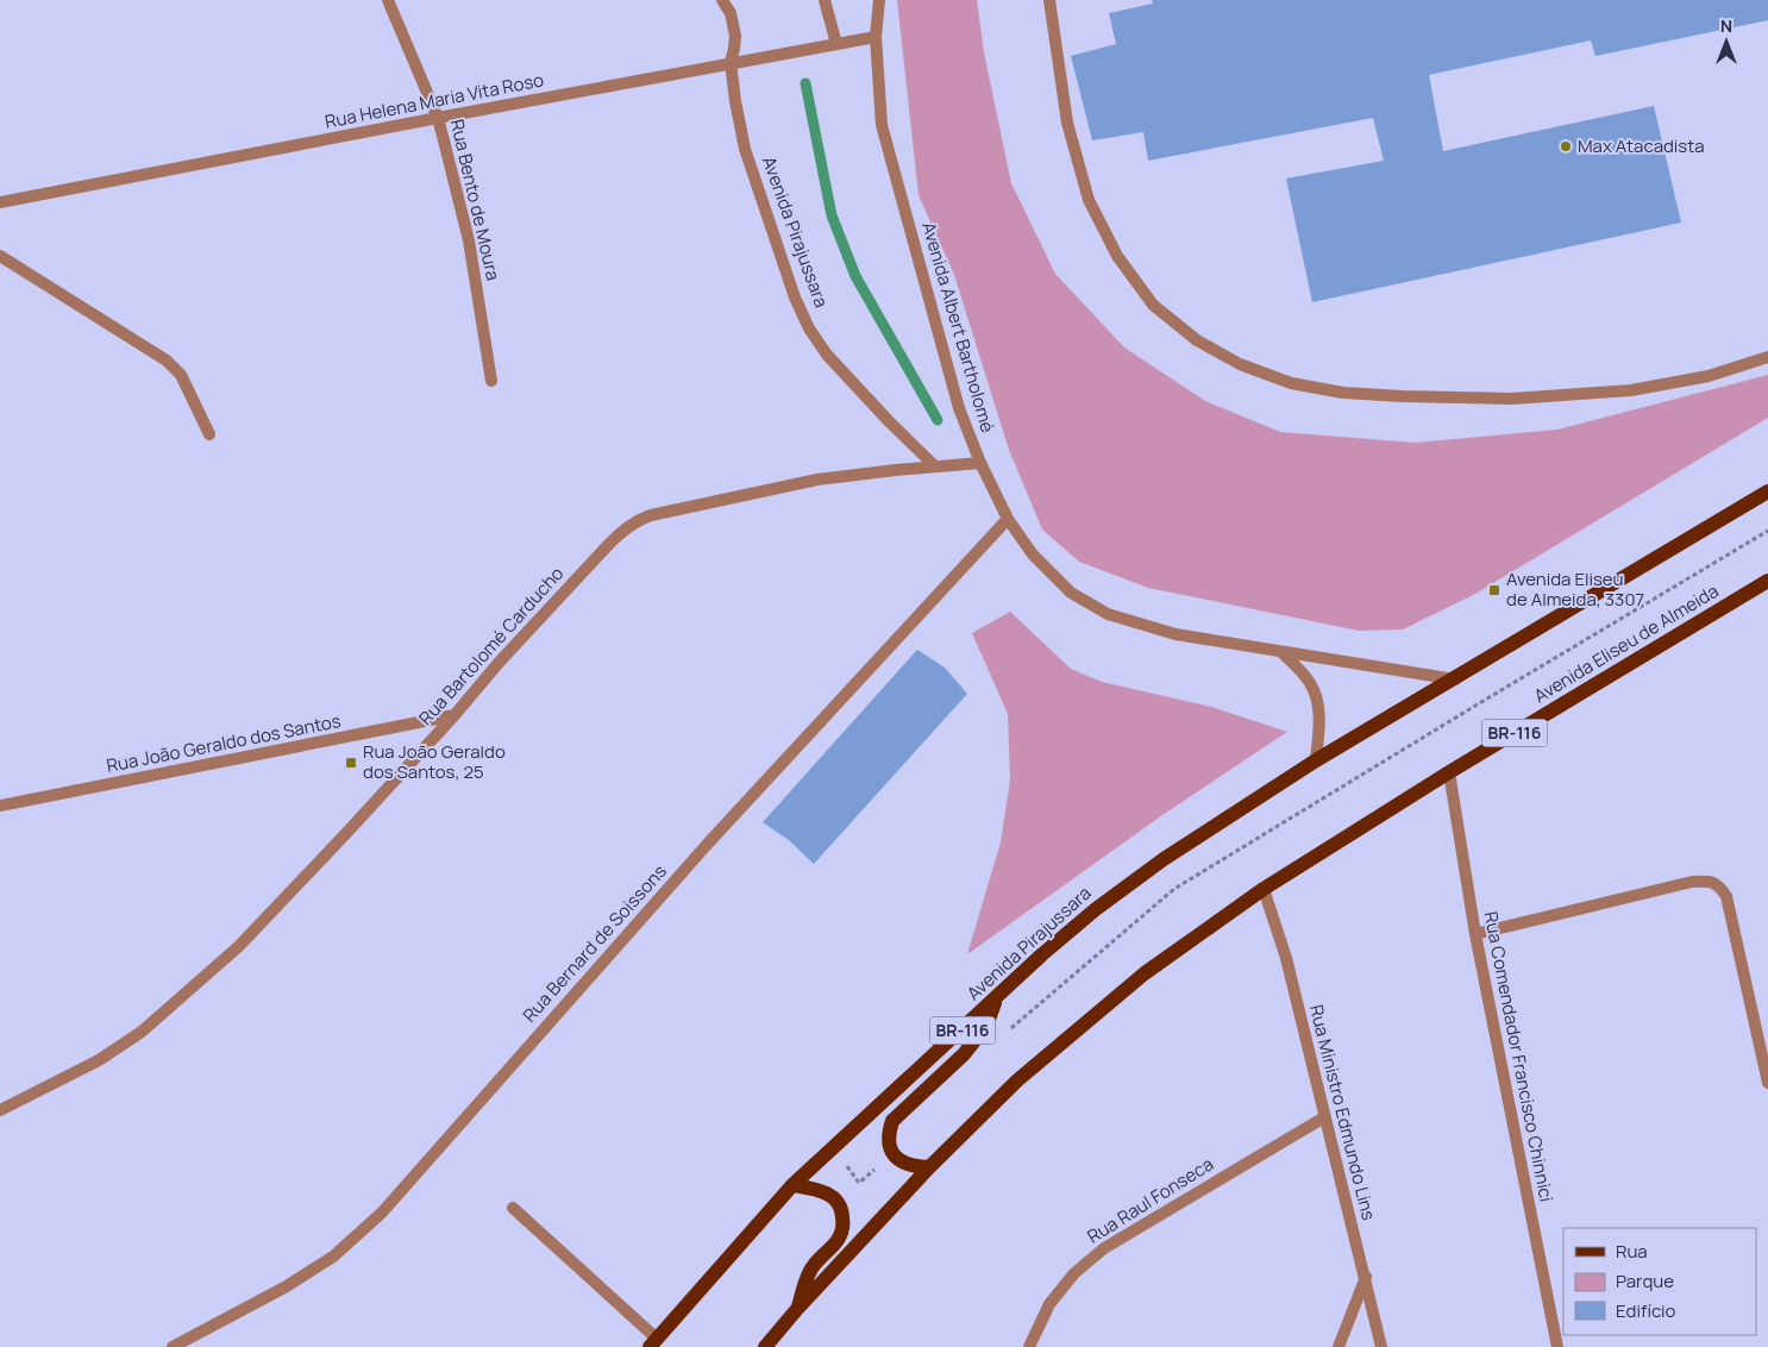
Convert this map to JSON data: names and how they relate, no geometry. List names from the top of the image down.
{
  "streets": {
    "main road": ["Avenida Pirajussara", "Avenida Eliseu de Almeida", "BR-116"],
    "street": [
      "Rua Helena Maria Vita Roso",
      "Rua Bento de Moura",
      "Avenida Albert Bartholomé",
      "Rua Bartolomé Carducho",
      "Rua João Geraldo dos Santos",
      "Rua Bernard de Soissons",
      "Rua Comendador Francisco Chinnici",
      "Rua Ministro Edmundo Lins",
      "Rua Raul Fonseca"
    ]
  },
  "crossings": [
    ["Rua Helena Maria Vita Roso", "Rua Bento de Moura"],
    ["Rua Helena Maria Vita Roso", "Avenida Pirajussara"],
    ["Rua Helena Maria Vita Roso", "Avenida Albert Bartholomé"],
    ["Avenida Pirajussara", "Rua Bartolomé Carducho"],
    ["Avenida Pirajussara", "BR-116"],
    ["Avenida Albert Bartholomé", "Rua Bartolomé Carducho"],
    ["Avenida Albert Bartholomé", "BR-116"],
    ["Avenida Albert Bartholomé", "Rua Bernard de Soissons"],
    ["Avenida Eliseu de Almeida", "BR-116"],
    ["Avenida Eliseu de Almeida", "Rua Comendador Francisco Chinnici"],
    ["Avenida Eliseu de Almeida", "Rua Ministro Edmundo Lins"],
    ["Rua Bartolomé Carducho", "Rua João Geraldo dos Santos"],
    ["BR-116", "Rua Ministro Edmundo Lins"],
    ["Rua Ministro Edmundo Lins", "Rua Raul Fonseca"]
  ],
  "places": {
    "other": ["Max Atacadista"],
    "transit": ["Avenida Eliseu de Almeida, 3307", "Rua João Geraldo dos Santos, 25"]
  },
  "legend": ["Rua", "Parque", "Edifício"],
  "north": "top"
}
